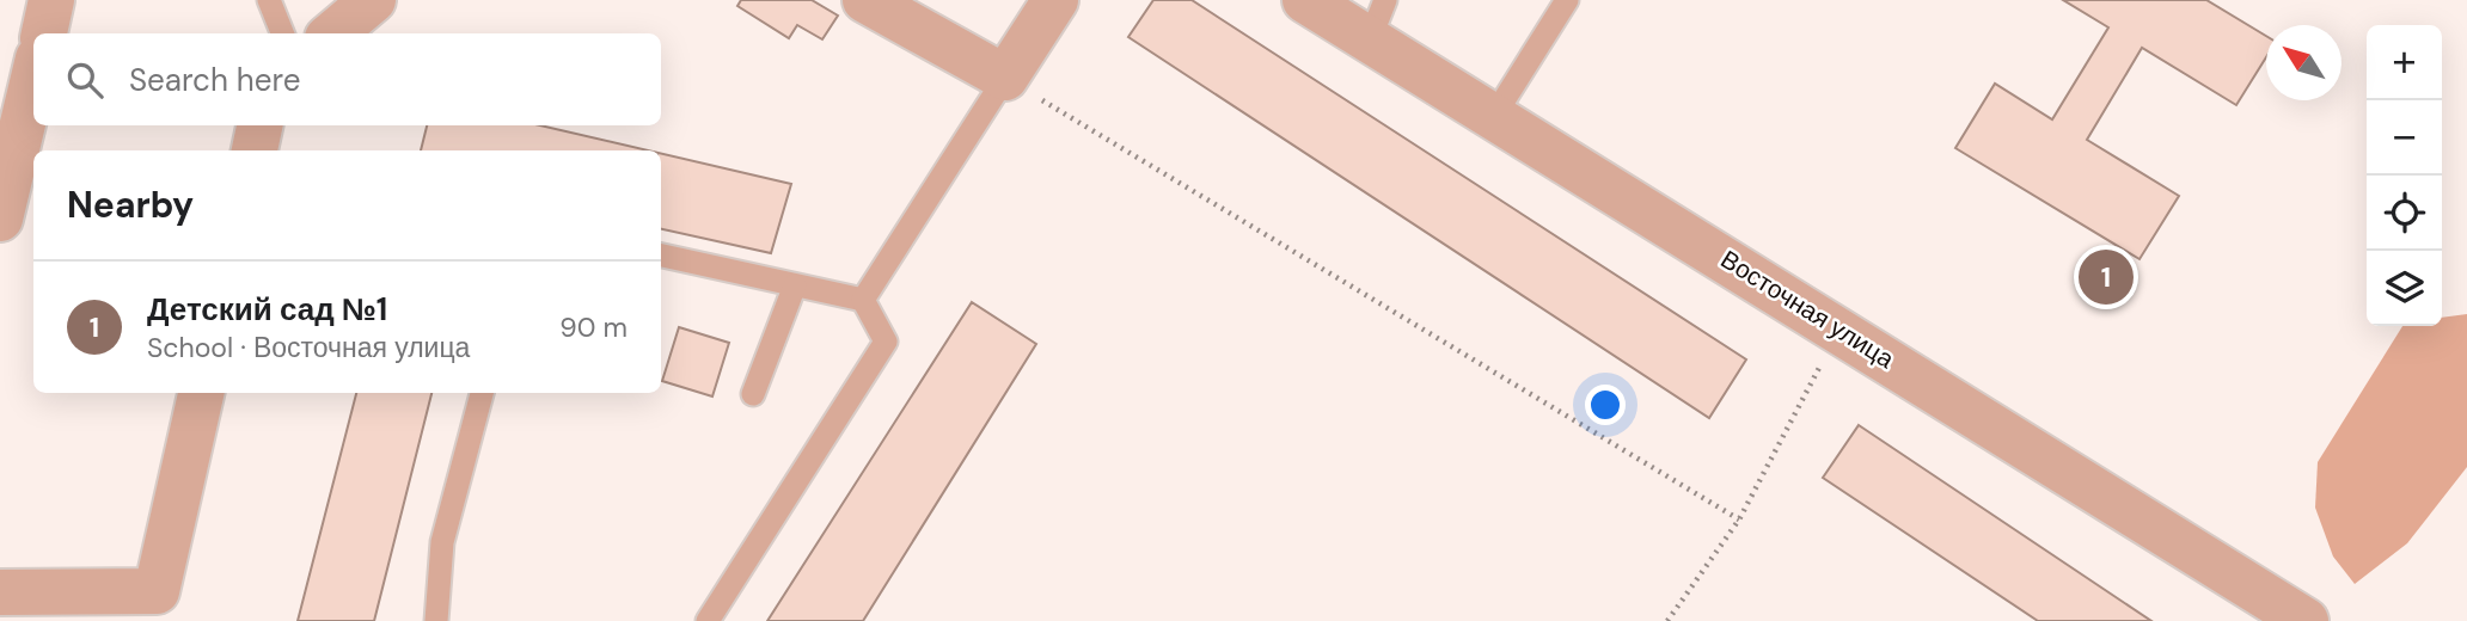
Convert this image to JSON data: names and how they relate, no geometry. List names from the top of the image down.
{
  "streets": {
    "street": ["Восточная улица"]
  },
  "north": "top left",
  "page": {
    "map_buttons": ["+", "−"],
    "search": "Search here",
    "heading": "Nearby",
    "pins": "1",
    "list": [
      {
        "mark": "1",
        "name": "Детский сад №1",
        "note": "School · Восточная улица",
        "value": "90 m"
      }
    ]
  }
}
